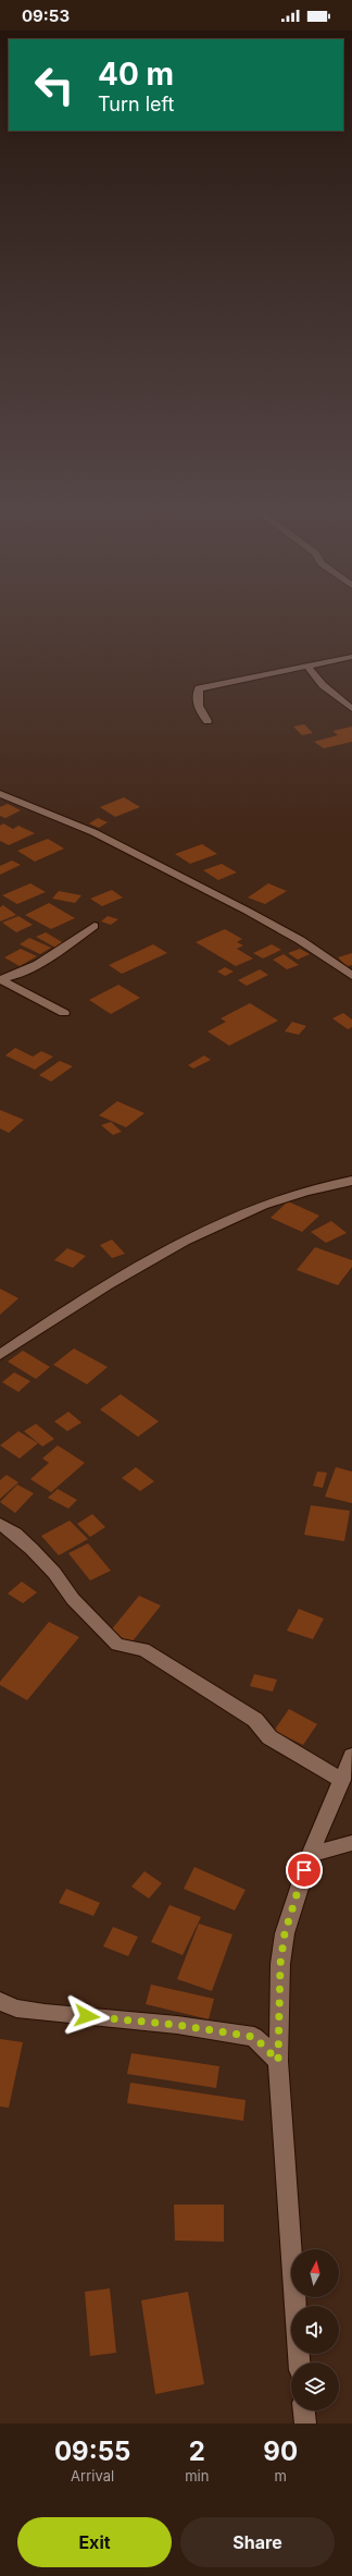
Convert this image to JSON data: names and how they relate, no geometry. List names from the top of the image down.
{
  "north": "top",
  "page": {
    "status": "09:53",
    "turn": ["40 m", "Turn left"],
    "eta": [
      "09:55",
      "Arrival",
      "2",
      "min",
      "90",
      "m"
    ],
    "buttons": ["Exit", "Share"]
  }
}
